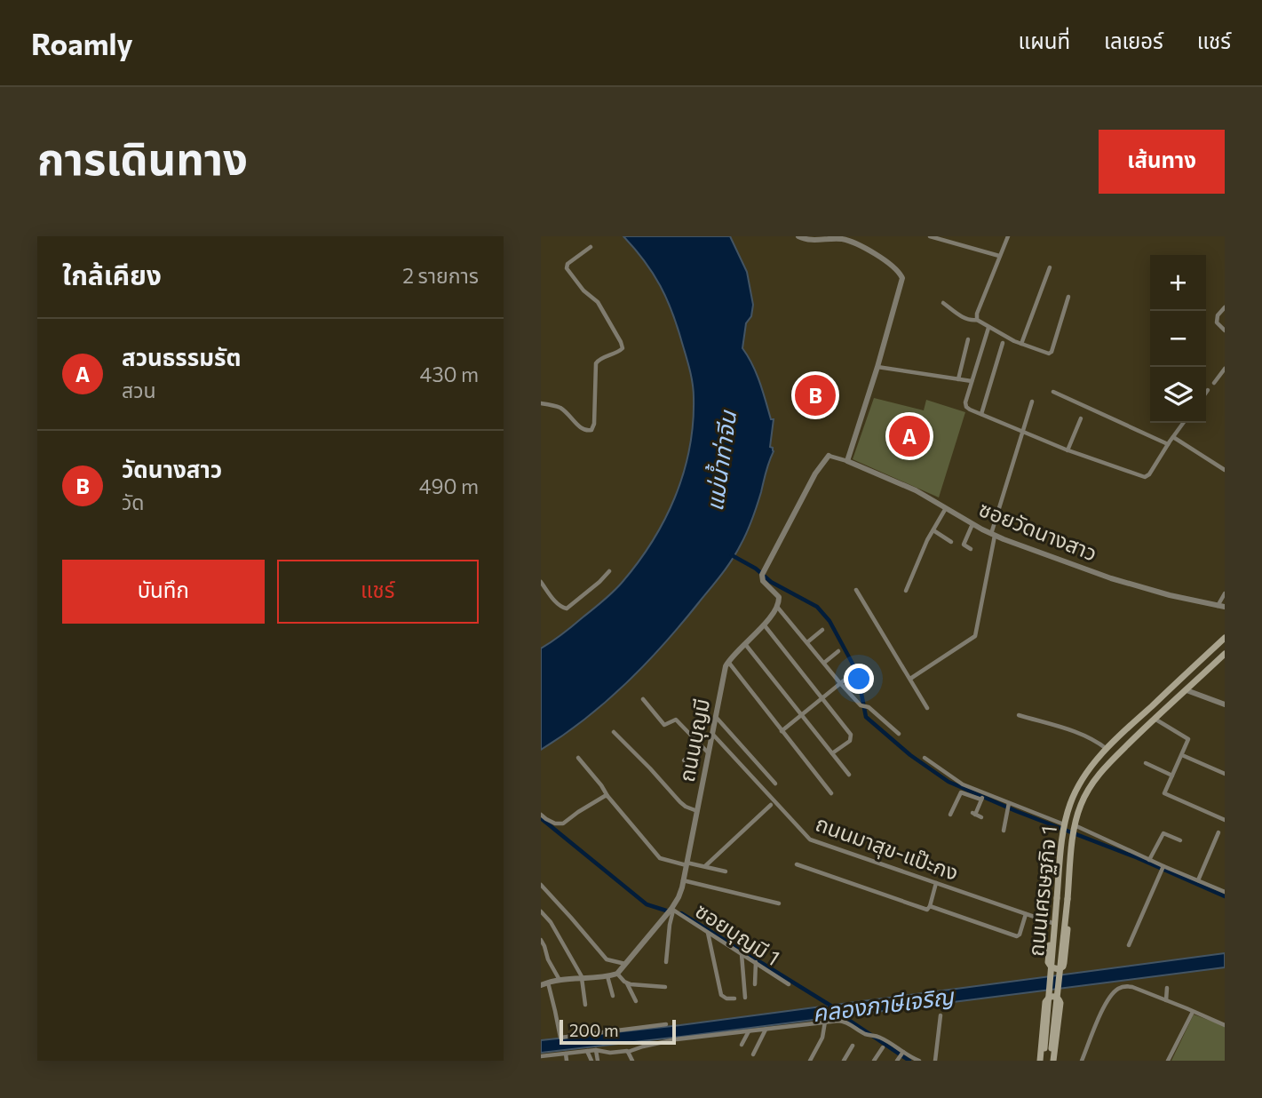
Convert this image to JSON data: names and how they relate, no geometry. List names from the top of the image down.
{
  "streets": {
    "main road": ["ถนนเศรษฐกิจ 1"],
    "street": [
      "ซอยวัดนางสาว",
      "ถนนบุญมี",
      "ถนนมาสุข-แป๊ะกง",
      "ซอยบุญมี 1"
    ]
  },
  "crossings": [
    ["ถนนบุญมี", "ถนนมาสุข-แป๊ะกง"],
    ["ถนนบุญมี", "ซอยบุญมี 1"]
  ],
  "water": ["แม่น้ำท่าจีน", "คลองภาษีเจริญ"],
  "scale_bar": "200 m",
  "page": {
    "header": "Roamly",
    "nav": ["แผนที่", "เลเยอร์", "แชร์"],
    "title": "การเดินทาง",
    "buttons": [
      "เส้นทาง",
      ["บันทึก", "แชร์"]
    ],
    "heading": ["ใกล้เคียง", "2 รายการ"],
    "map_buttons": ["+", "−"],
    "list": [
      {
        "mark": "A",
        "name": "สวนธรรมรัต",
        "note": "สวน",
        "value": "430 m"
      },
      {
        "mark": "B",
        "name": "วัดนางสาว",
        "note": "วัด",
        "value": "490 m"
      }
    ],
    "pins": ["B", "A"],
    "scale": "200 m"
  }
}
